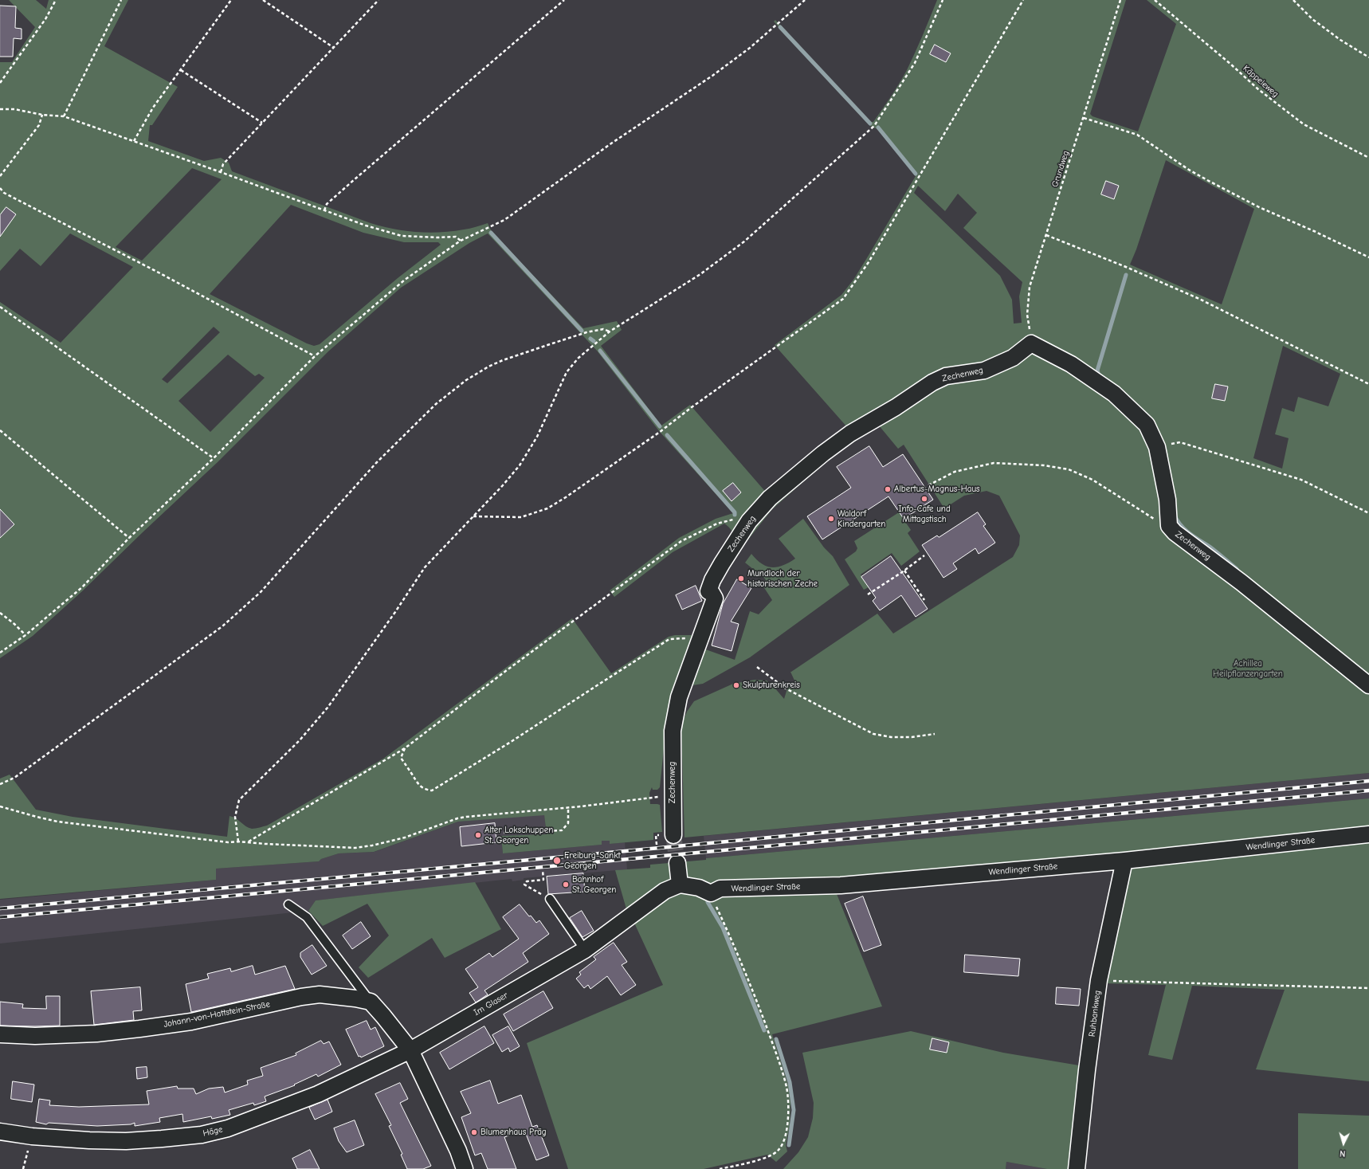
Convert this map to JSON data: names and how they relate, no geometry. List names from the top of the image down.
{
  "streets": {
    "street": [
      "Zechenweg",
      "Wendlinger Straße",
      "Im Glaser",
      "Ruhbankweg",
      "Johann-von-Hattstein-Straße",
      "Häge"
    ],
    "path": ["Käppeleweg", "Grundweg"]
  },
  "crossings": [
    ["Grundweg", "Zechenweg"],
    ["Wendlinger Straße", "Ruhbankweg"],
    ["Im Glaser", "Häge"]
  ],
  "parks": ["Achillea Heilpflanzengarten"],
  "places": [
    "Albertus-Magnus-Haus",
    "Info-Cafe und Mittagstisch",
    "Waldorf Kindergarten",
    "Mundloch der historischen Zeche",
    "Skulpturenkreis",
    "Alter Lokschuppen St. Georgen",
    "Freiburg-Sankt Georgen",
    "Bahnhof St. Georgen",
    "Blumenhaus Präg"
  ],
  "north": "bottom"
}
